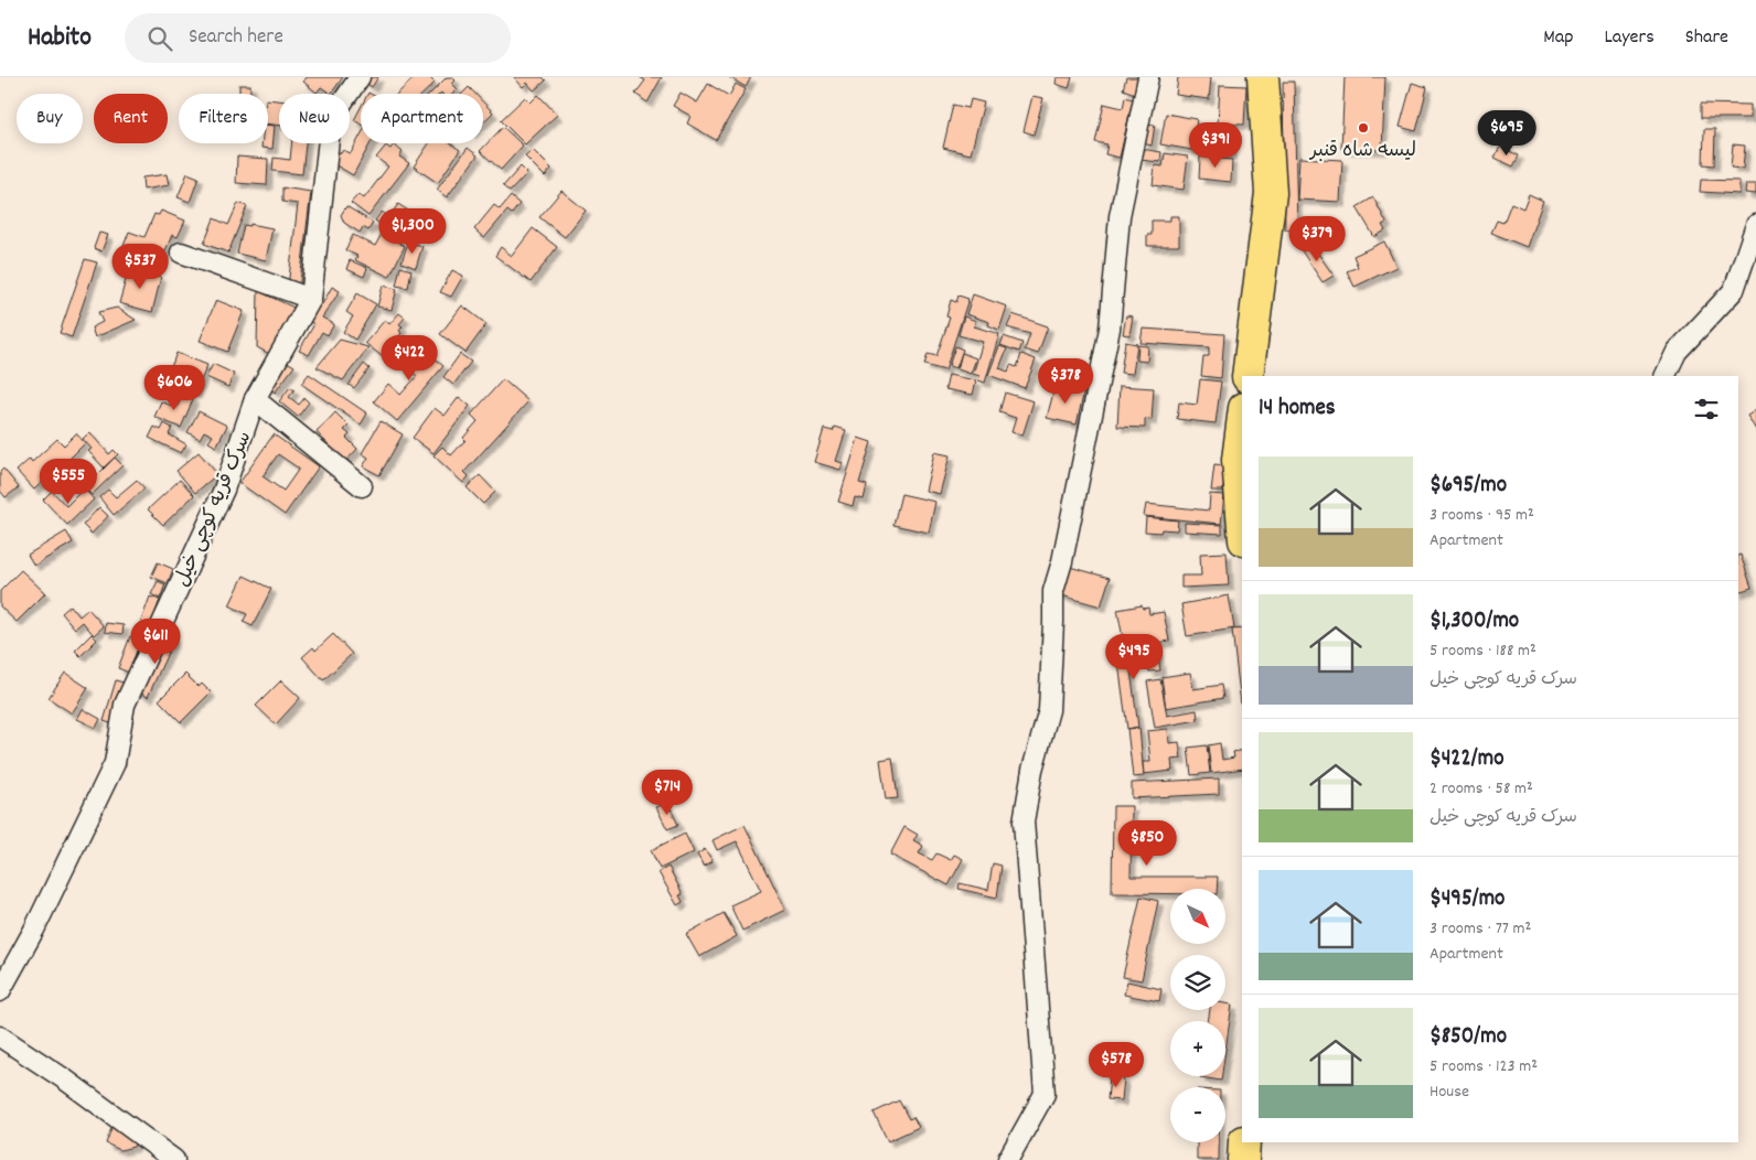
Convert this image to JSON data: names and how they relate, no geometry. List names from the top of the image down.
{
  "streets": {
    "street": ["سرک قریه کوچی خیل"]
  },
  "places": ["لیسه شاه قنبر"],
  "north": "bottom right",
  "page": {
    "header": "Habito",
    "search": "Search here",
    "nav": ["Map", "Layers", "Share"],
    "chip": [
      "Buy",
      "Rent",
      "Filters",
      "New",
      "Apartment"
    ],
    "price": [
      "$695",
      "$391",
      "$1,300",
      "$379",
      "$537",
      "$422",
      "$378",
      "$606",
      "$555",
      "$611",
      "$495",
      "$714",
      "$850",
      "$578"
    ],
    "heading": "14 homes",
    "list": [
      {
        "name": "$695/mo",
        "note": "3 rooms · 95 m² · Apartment"
      },
      {
        "name": "$1,300/mo",
        "note": "5 rooms · 188 m² · سرک قریه کوچی خیل"
      },
      {
        "name": "$422/mo",
        "note": "2 rooms · 58 m² · سرک قریه کوچی خیل"
      },
      {
        "name": "$495/mo",
        "note": "3 rooms · 77 m² · Apartment"
      },
      {
        "name": "$850/mo",
        "note": "5 rooms · 123 m² · House"
      }
    ],
    "map_buttons": ["+", "−"]
  }
}
